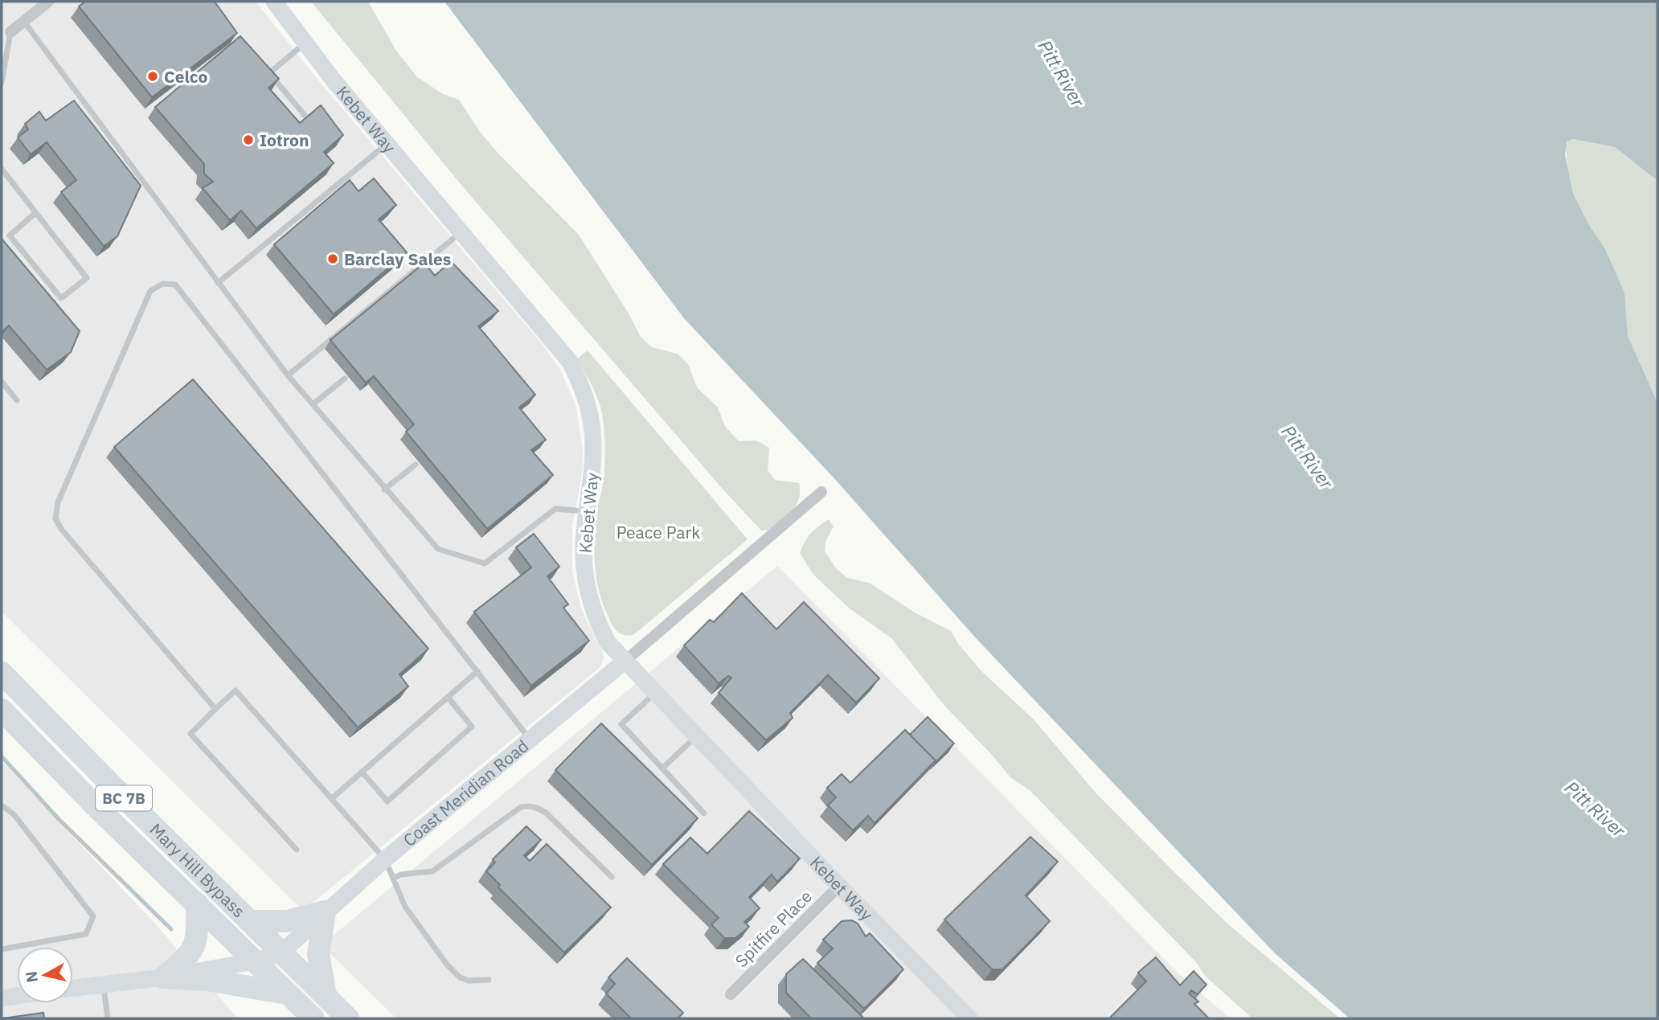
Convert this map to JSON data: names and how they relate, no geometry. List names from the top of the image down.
{
  "streets": {
    "highway": ["BC 7B", "Mary Hill Bypass"],
    "street": ["Kebet Way", "Coast Meridian Road", "Spitfire Place"]
  },
  "crossings": [
    ["Kebet Way", "Coast Meridian Road"],
    ["Kebet Way", "Spitfire Place"],
    ["Coast Meridian Road", "Mary Hill Bypass"]
  ],
  "water": ["Pitt River"],
  "parks": ["Peace Park"],
  "places": ["Celco", "Iotron", "Barclay Sales"],
  "north": "left"
}
